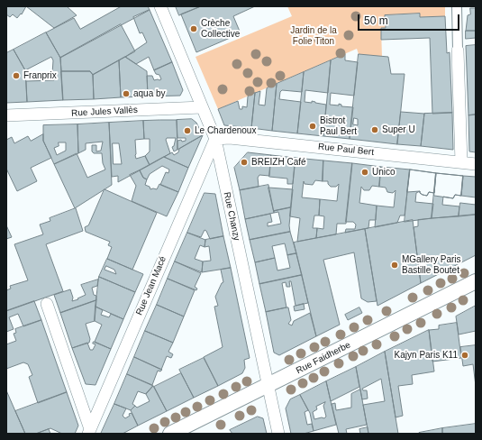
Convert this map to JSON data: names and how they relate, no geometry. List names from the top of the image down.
{
  "streets": {
    "street": [
      "Rue Jules Vallès",
      "Rue Paul Bert",
      "Rue Chanzy",
      "Rue Jean Macé",
      "Rue Faidherbe"
    ]
  },
  "crossings": [
    ["Rue Jules Vallès", "Rue Chanzy"],
    ["Rue Paul Bert", "Rue Chanzy"],
    ["Rue Paul Bert", "Rue Jean Macé"],
    ["Rue Chanzy", "Rue Jean Macé"],
    ["Rue Chanzy", "Rue Faidherbe"]
  ],
  "parks": ["Jardin de la Folie Titon"],
  "places": [
    "Crèche Collective",
    "Franprix",
    "aqua by",
    "Bistrot Paul Bert",
    "Super U",
    "Le Chardenoux",
    "BREIZH Café",
    "Unico",
    "MGallery Paris Bastille Boutet",
    "Kajyn Paris K11"
  ],
  "scale_bar": "50 m"
}
